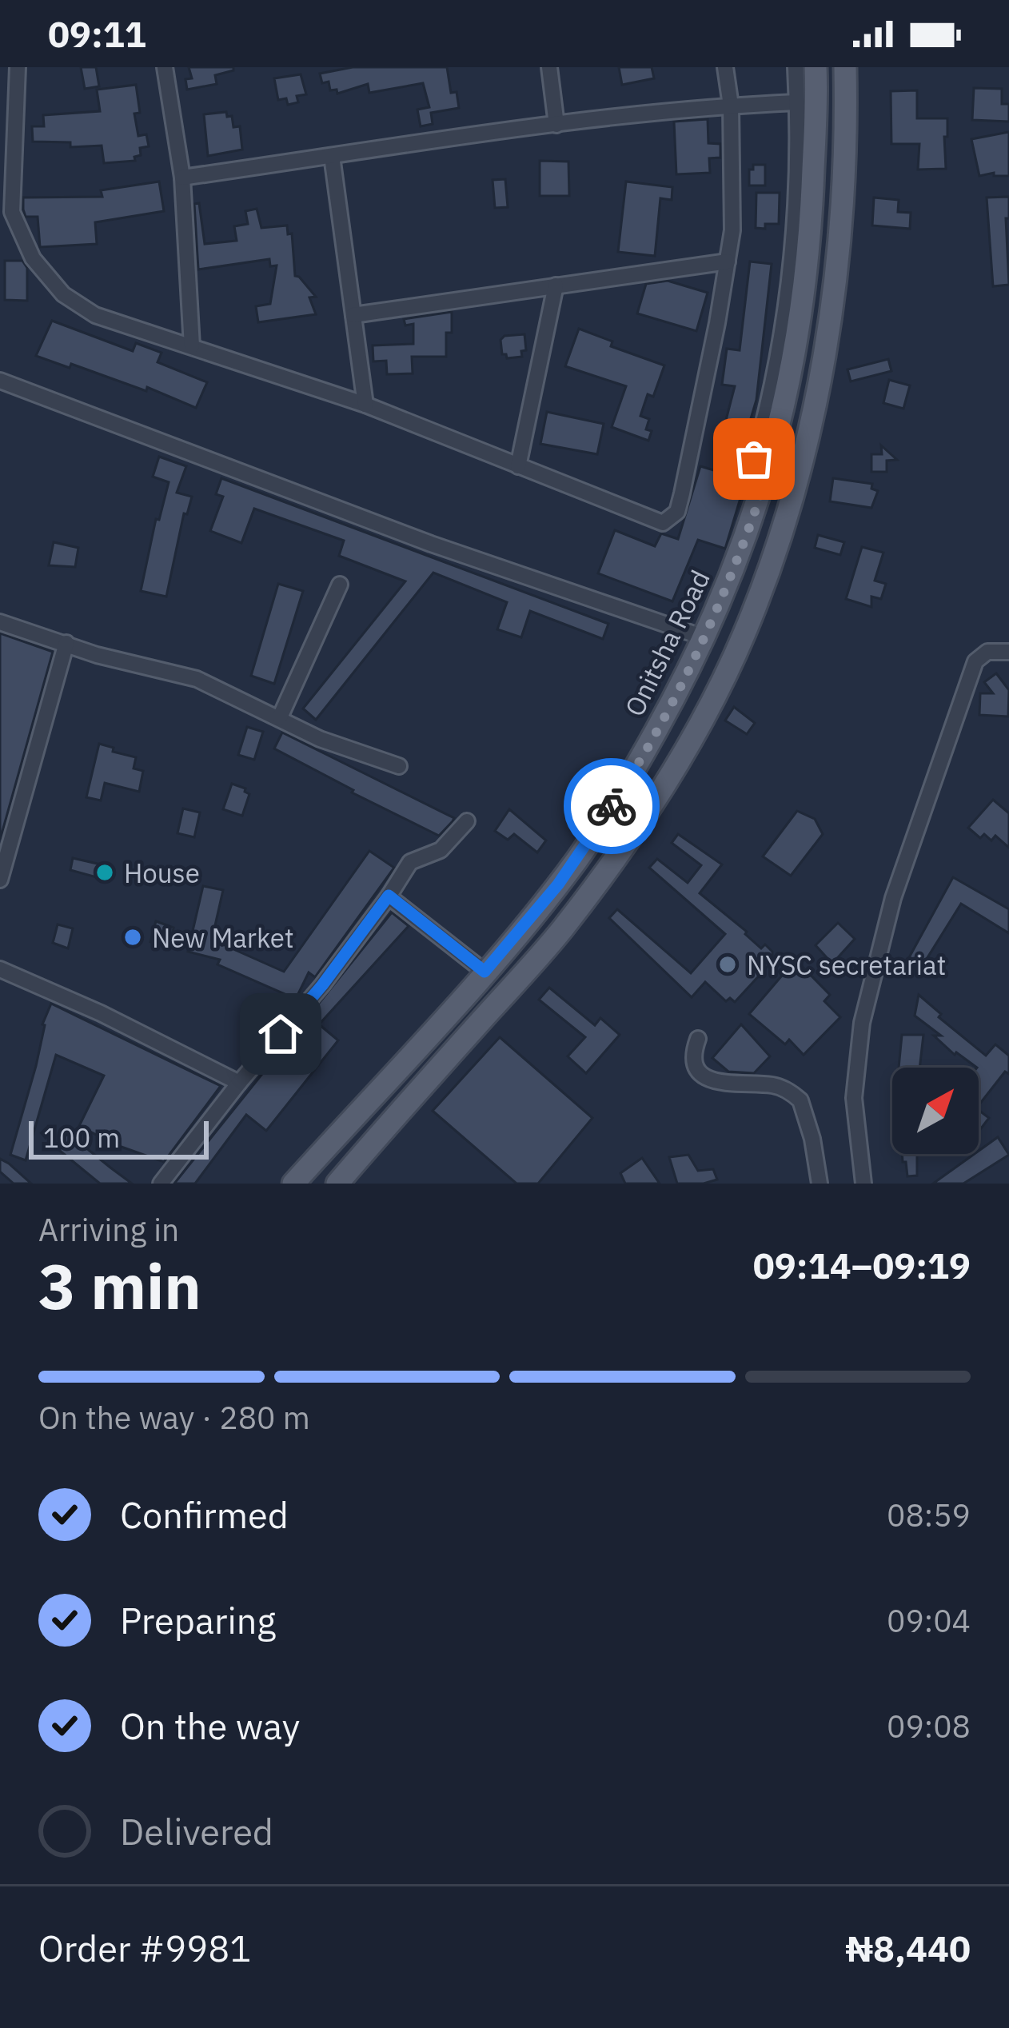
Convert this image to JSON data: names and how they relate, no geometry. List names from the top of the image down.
{
  "streets": {
    "main road": ["Onitsha Road"]
  },
  "places": ["House", "New Market", "NYSC secretariat"],
  "scale_bar": "100 m",
  "north": "top right",
  "page": {
    "status": "09:11",
    "scale": "100 m",
    "heading": ["3 min", "Arriving in", "09:14–09:19"],
    "panel": ["Order #9981", "₦8,440"],
    "bar": "On the way · 280 m",
    "list": [
      ["Confirmed", "08:59"],
      ["Preparing", "09:04"],
      ["On the way", "09:08"],
      "Delivered"
    ]
  }
}
